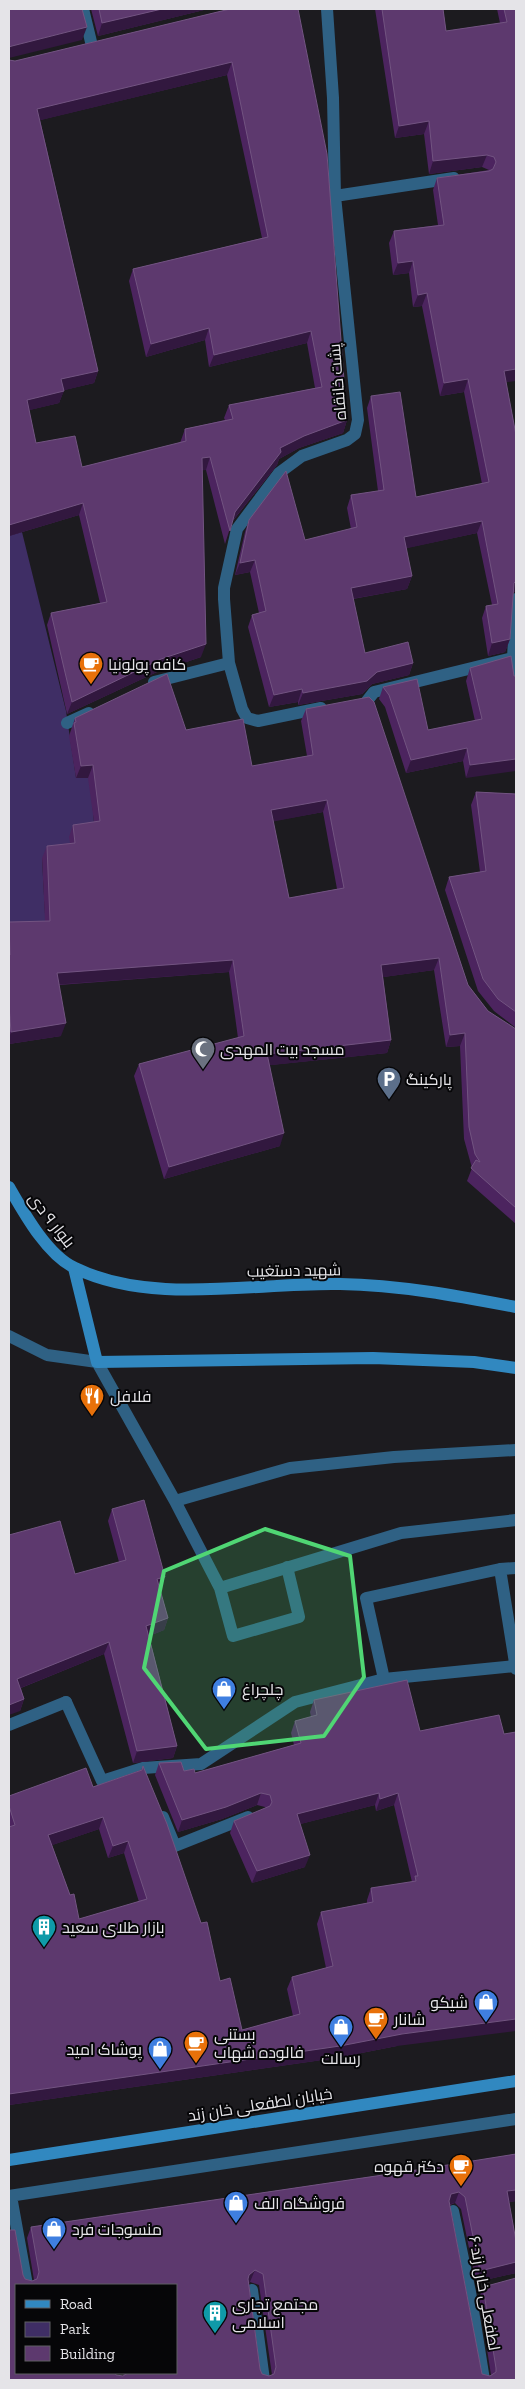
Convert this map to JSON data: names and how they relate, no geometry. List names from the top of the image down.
{
  "streets": {
    "street": [
      "پشت خانقاه",
      "بلوار ۹ دی",
      "شهید دستغیب",
      "خیابان لطفعلی خان زند",
      "لطفعلی خان زند۶۰"
    ]
  },
  "crossings": [
    ["بلوار ۹ دی", "شهید دستغیب"]
  ],
  "places": {
    "cafe": [
      "کافه پولونیا",
      "شانار",
      "بستنی فالوده شهاب",
      "دکتر قهوه"
    ],
    "mosque": ["مسجد بیت المهدی"],
    "parking": ["پارکینگ"],
    "restaurant": ["فلافل"],
    "shop": [
      "چلچراغ",
      "شیکو",
      "رسالت",
      "پوشاک امید",
      "فروشگاه الف",
      "منسوجات فرد"
    ],
    "building": ["بازار طلای سعید", "مجتمع تجاری اسلامی"]
  },
  "legend": ["Road", "Park", "Building"]
}
